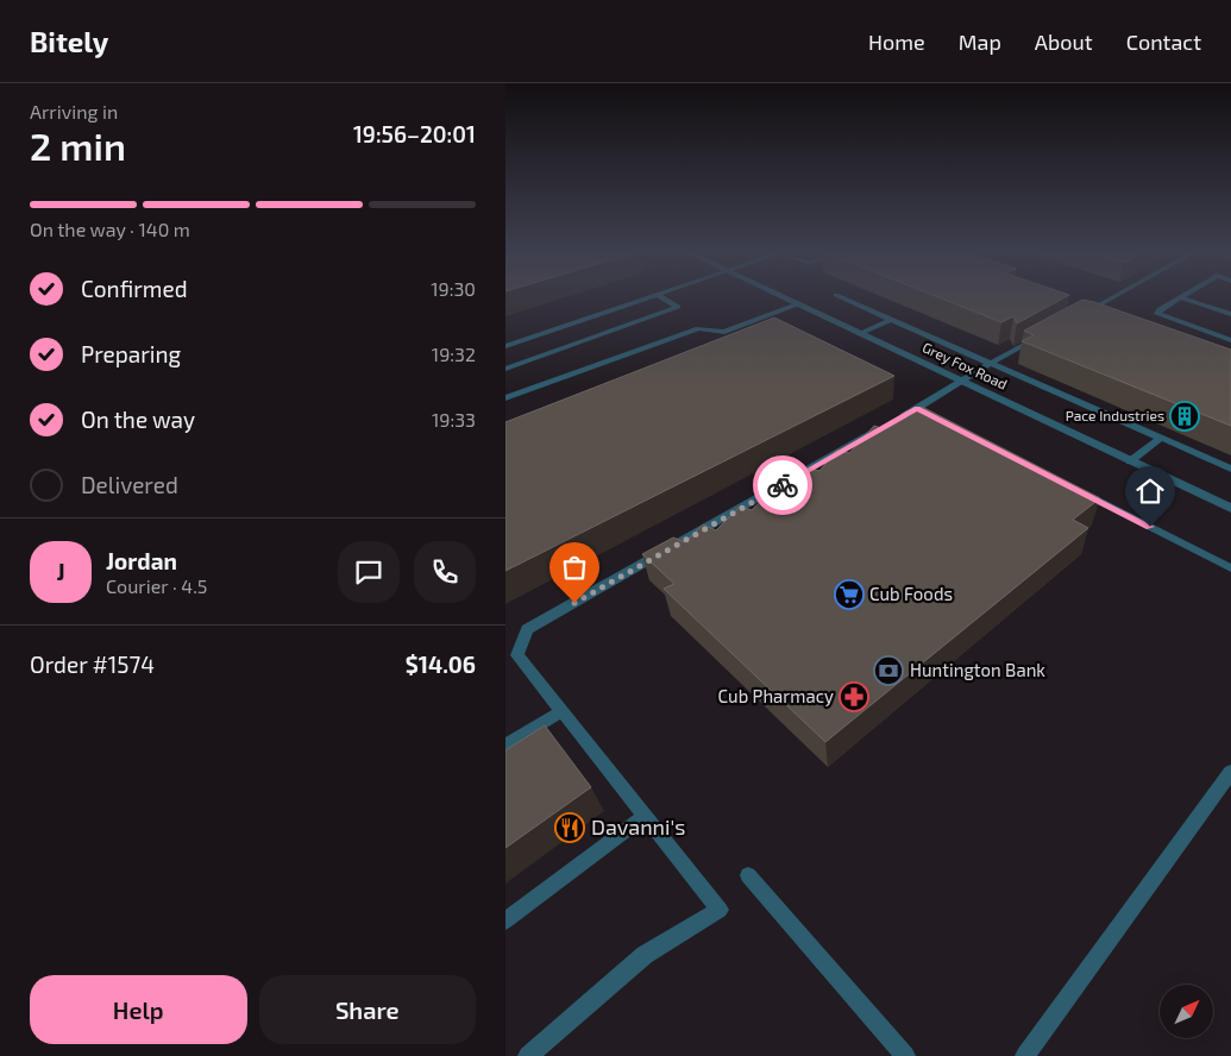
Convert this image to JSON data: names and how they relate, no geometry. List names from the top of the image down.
{
  "streets": {
    "street": ["Grey Fox Road"]
  },
  "places": {
    "building": ["Pace Industries"],
    "supermarket": ["Cub Foods"],
    "bank": ["Huntington Bank"],
    "pharmacy": ["Cub Pharmacy"],
    "restaurant": ["Davanni's"]
  },
  "north": "top right",
  "page": {
    "header": "Bitely",
    "nav": [
      "Home",
      "Map",
      "About",
      "Contact"
    ],
    "heading": ["2 min", "Arriving in", "19:56–20:01"],
    "panel": [
      "Jordan",
      "Courier · 4.5",
      "Order #1574",
      "$14.06"
    ],
    "bar": "On the way · 140 m",
    "list": [
      ["Confirmed", "19:30"],
      ["Preparing", "19:32"],
      ["On the way", "19:33"],
      "Delivered"
    ],
    "round": "J",
    "buttons": ["Help", "Share"]
  }
}
